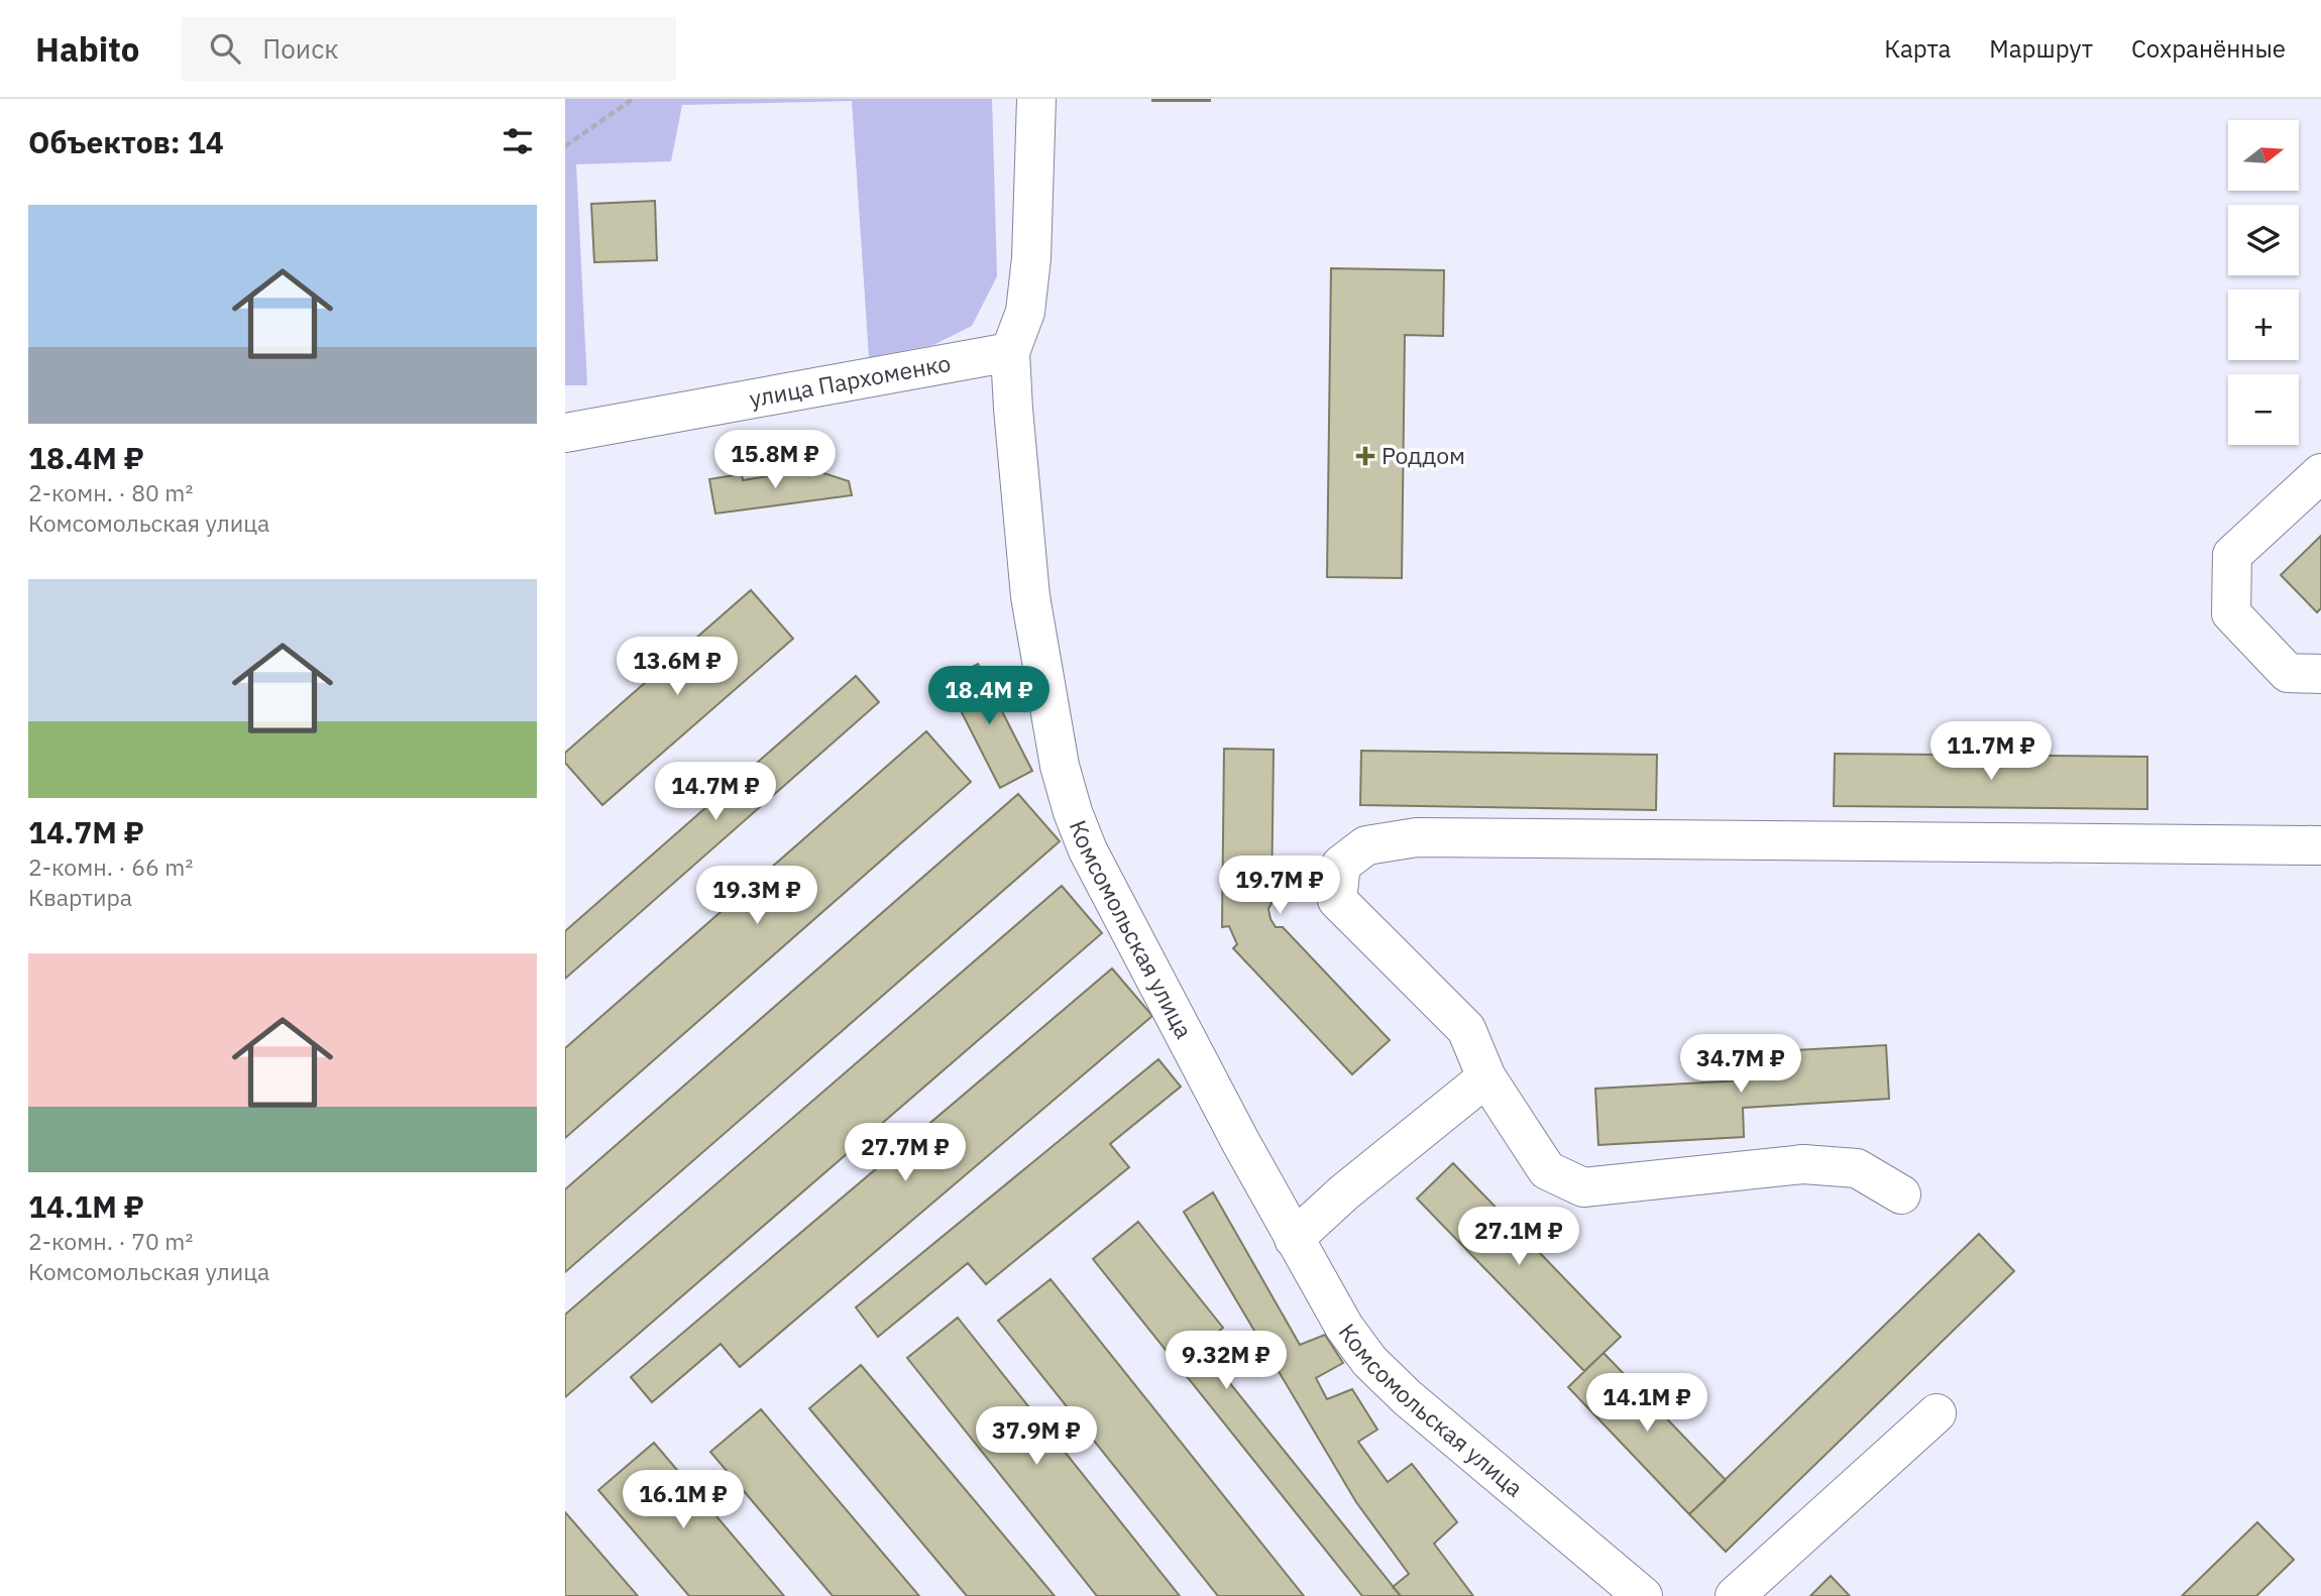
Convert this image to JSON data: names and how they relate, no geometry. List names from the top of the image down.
{
  "streets": {
    "street": ["улица Пархоменко", "Комсомольская улица"]
  },
  "crossings": [
    ["улица Пархоменко", "Комсомольская улица"]
  ],
  "places": {
    "health": ["Роддом"]
  },
  "north": "right",
  "page": {
    "header": "Habito",
    "search": "Поиск",
    "nav": ["Карта", "Маршрут", "Сохранённые"],
    "heading": "Объектов: 14",
    "map_buttons": ["+", "−"],
    "list": [
      {
        "name": "18.4M ₽",
        "note": "2-комн. · 80 m² · Комсомольская улица"
      },
      {
        "name": "14.7M ₽",
        "note": "2-комн. · 66 m² · Квартира"
      },
      {
        "name": "14.1M ₽",
        "note": "2-комн. · 70 m² · Комсомольская улица"
      }
    ],
    "price": [
      "15.8M ₽",
      "13.6M ₽",
      "18.4M ₽",
      "11.7M ₽",
      "14.7M ₽",
      "19.7M ₽",
      "19.3M ₽",
      "34.7M ₽",
      "27.7M ₽",
      "27.1M ₽",
      "9.32M ₽",
      "14.1M ₽",
      "37.9M ₽",
      "16.1M ₽"
    ]
  }
}
